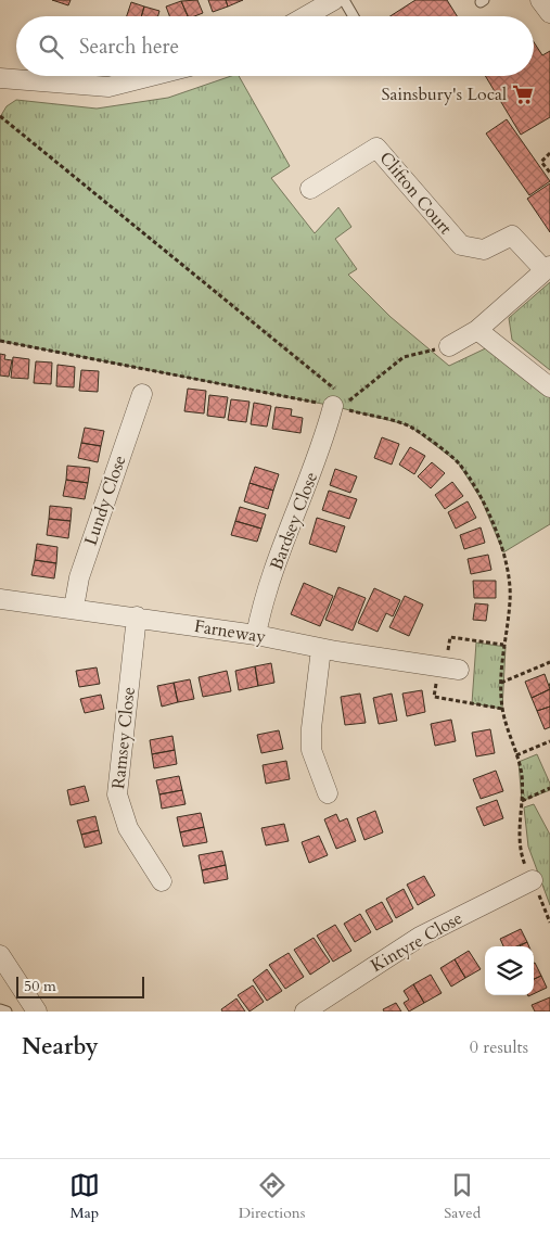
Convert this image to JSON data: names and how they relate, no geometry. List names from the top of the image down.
{
  "streets": {
    "street": [
      "Clifton Court",
      "Lundy Close",
      "Bardsey Close",
      "Farneway",
      "Ramsey Close",
      "Kintyre Close"
    ]
  },
  "crossings": [
    ["Lundy Close", "Farneway"],
    ["Bardsey Close", "Farneway"],
    ["Farneway", "Ramsey Close"]
  ],
  "places": {
    "supermarket": ["Sainsbury's Local"]
  },
  "scale_bar": "50 m",
  "page": {
    "search": "Search here",
    "scale": "50 m",
    "heading": ["Nearby", "0 results"],
    "nav": ["Map", "Directions", "Saved"]
  }
}
